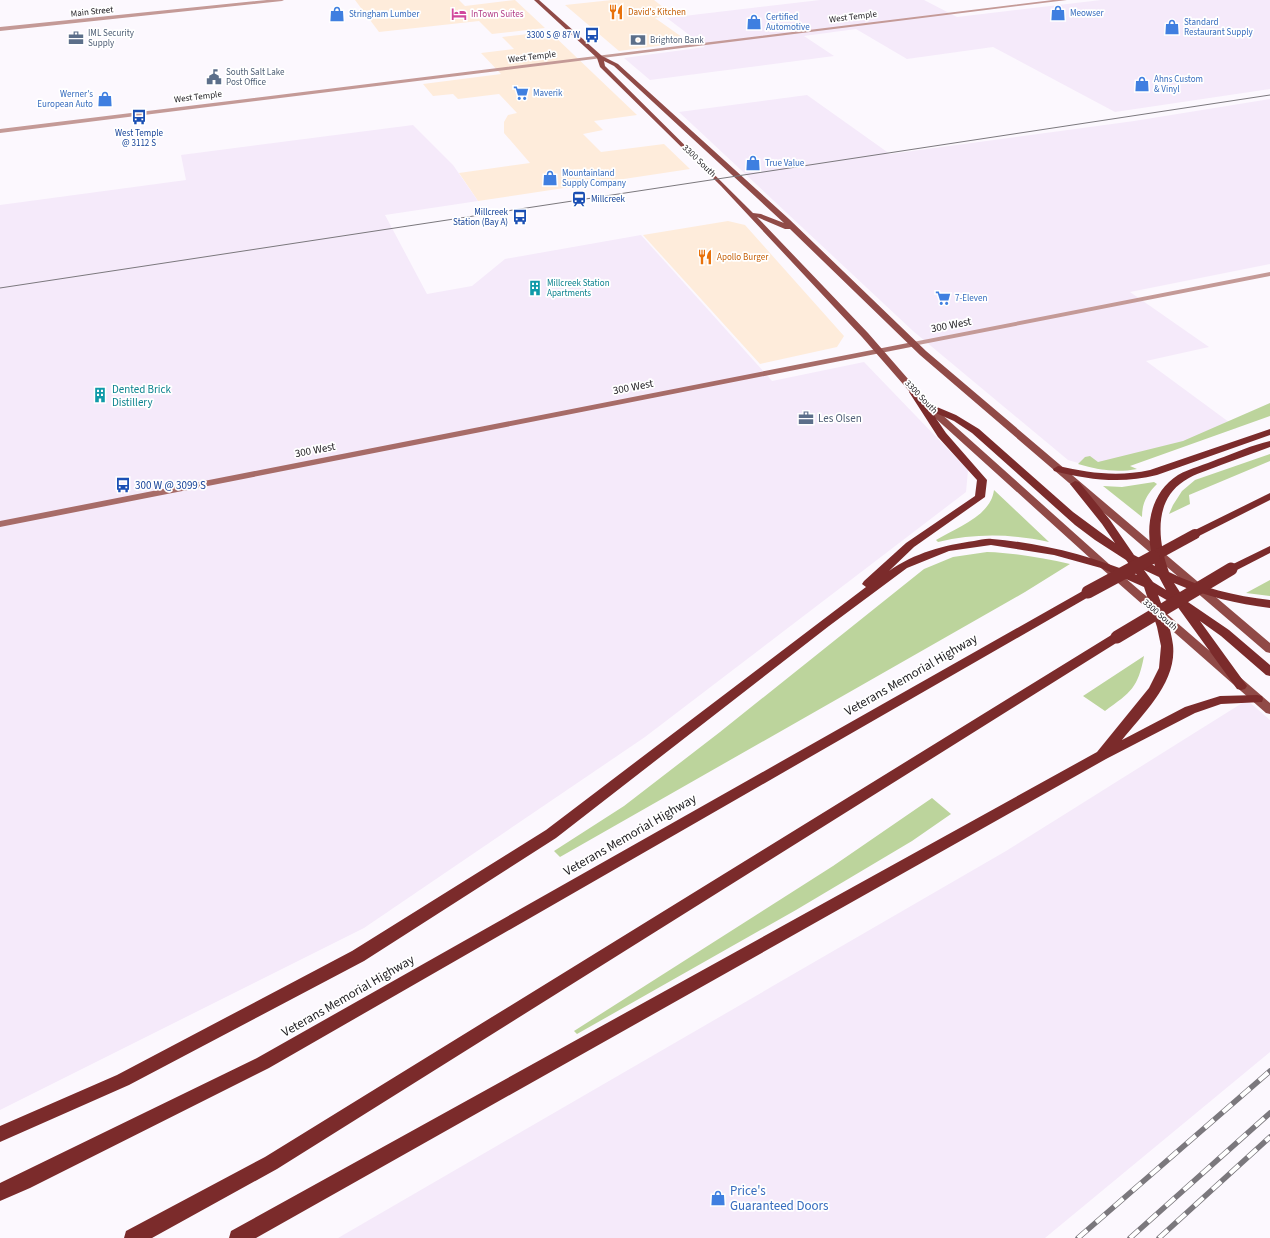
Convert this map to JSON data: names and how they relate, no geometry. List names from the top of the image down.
{
  "streets": {
    "highway": ["Veterans Memorial Highway"],
    "main road": ["3300 South", "300 West"],
    "street": ["Main Street", "West Temple"]
  },
  "crossings": [
    ["West Temple", "3300 South"],
    ["3300 South", "300 West"]
  ],
  "places": {
    "restaurant": ["David's Kitchen", "Apollo Burger"],
    "shop": [
      "Meowser",
      "Stringham Lumber",
      "Certified Automotive",
      "Standard Restaurant Supply",
      "Ahns Custom & Vinyl",
      "Werner's European Auto",
      "True Value",
      "Mountainland Supply Company",
      "Price's Guaranteed Doors"
    ],
    "hotel": ["InTown Suites"],
    "bus stop": [
      "3300 S @ 87 W",
      "West Temple @ 3112 S",
      "Millcreek Station (Bay A)",
      "300 W @ 3099 S"
    ],
    "office": ["IML Security Supply", "Les Olsen"],
    "bank": ["Brighton Bank"],
    "public building": ["South Salt Lake Post Office"],
    "supermarket": ["Maverik", "7-Eleven"],
    "station": ["Millcreek"],
    "building": ["Millcreek Station Apartments", "Dented Brick Distillery"]
  }
}
